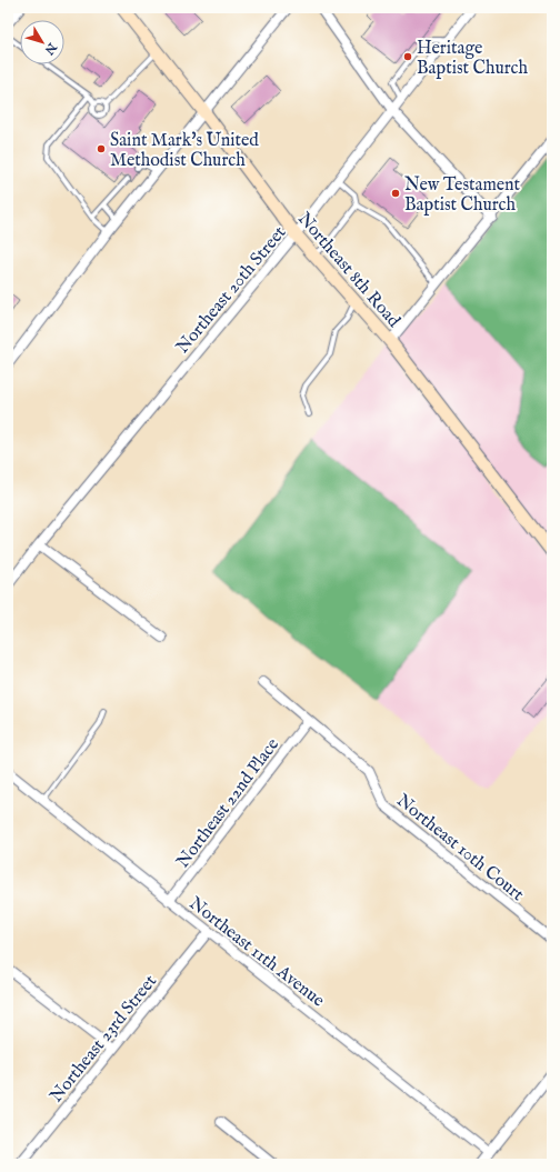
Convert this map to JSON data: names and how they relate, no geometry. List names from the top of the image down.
{
  "streets": {
    "main road": ["Northeast 8th Road"],
    "street": [
      "Northeast 20th Street",
      "Northeast 22nd Place",
      "Northeast 10th Court",
      "Northeast 11th Avenue",
      "Northeast 23rd Street"
    ]
  },
  "crossings": [
    ["Northeast 8th Road", "Northeast 20th Street"],
    ["Northeast 22nd Place", "Northeast 10th Court"],
    ["Northeast 22nd Place", "Northeast 11th Avenue"],
    ["Northeast 11th Avenue", "Northeast 23rd Street"]
  ],
  "places": ["Heritage Baptist Church", "Saint Mark's United Methodist Church", "New Testament Baptist Church"],
  "north": "bottom right"
}
